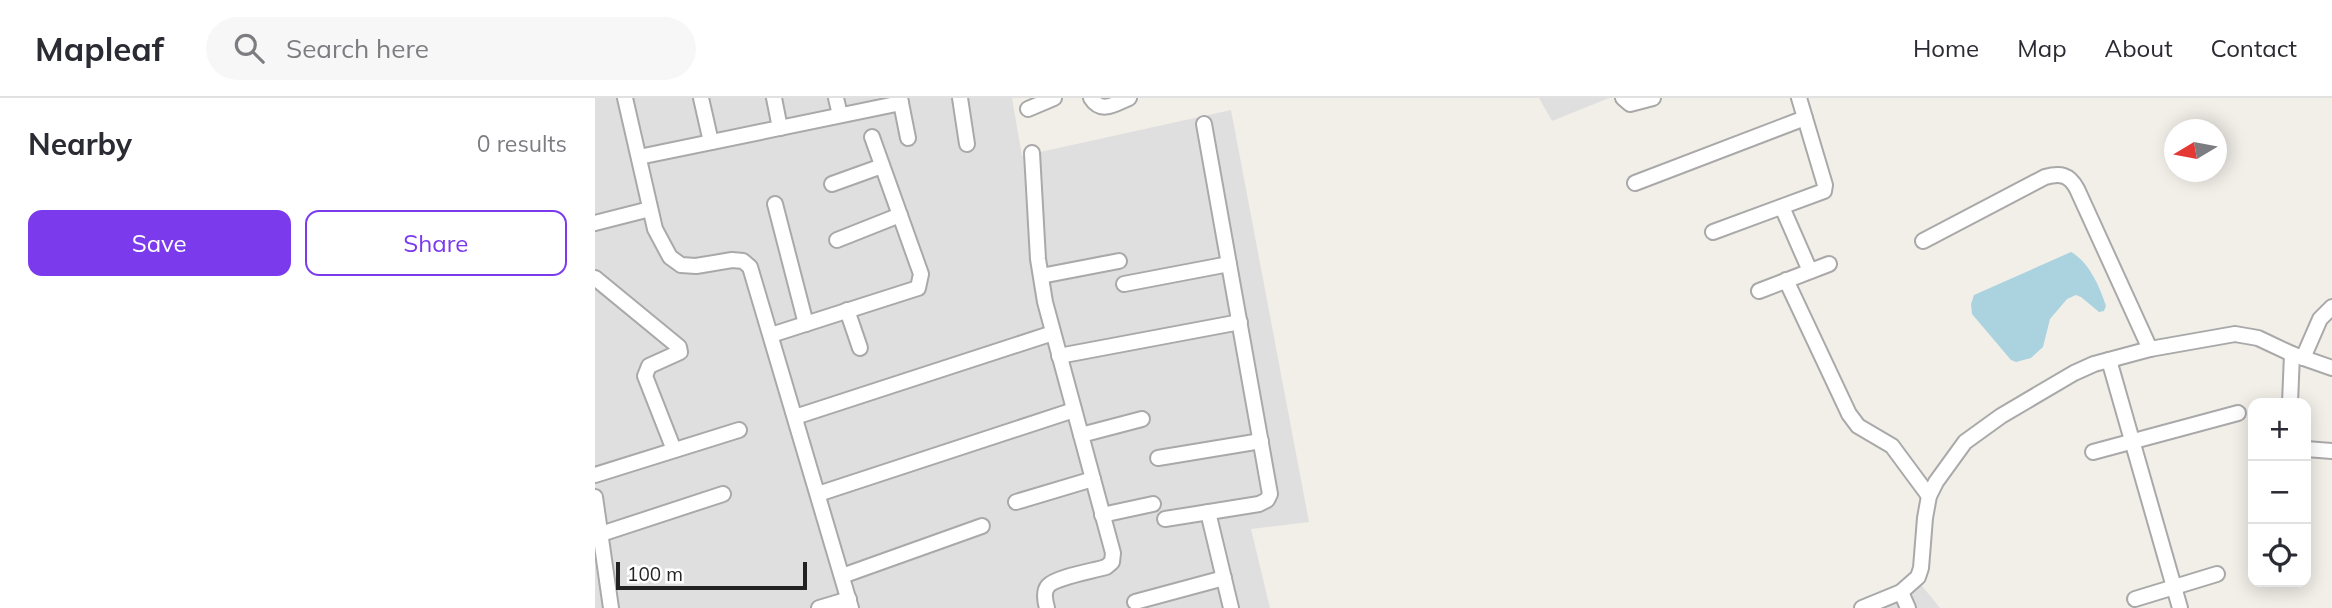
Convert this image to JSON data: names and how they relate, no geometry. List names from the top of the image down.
{
  "scale_bar": "100 m",
  "north": "left",
  "page": {
    "header": "Mapleaf",
    "search": "Search here",
    "nav": [
      "Home",
      "Map",
      "About",
      "Contact"
    ],
    "heading": ["Nearby", "0 results"],
    "buttons": ["Save", "Share"],
    "map_buttons": ["+", "−"],
    "scale": "100 m"
  }
}
